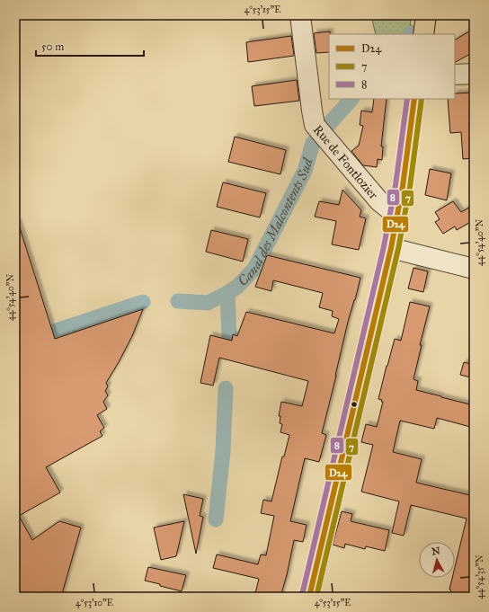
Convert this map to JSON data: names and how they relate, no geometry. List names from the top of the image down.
{
  "streets": {
    "street": ["Rue de Fontlozier"]
  },
  "water": ["Canal des Malcontents Sud"],
  "lines": ["transit line D24", "transit line 7", "transit line 8"],
  "legend": ["D24", "7", "8"],
  "scale_bar": "50 m",
  "north": "top",
  "coordinates": [
    "4°53'15\"E",
    "44°54'40\"N",
    "44°54'35\"N",
    "4°53'10\"E"
  ]
}
